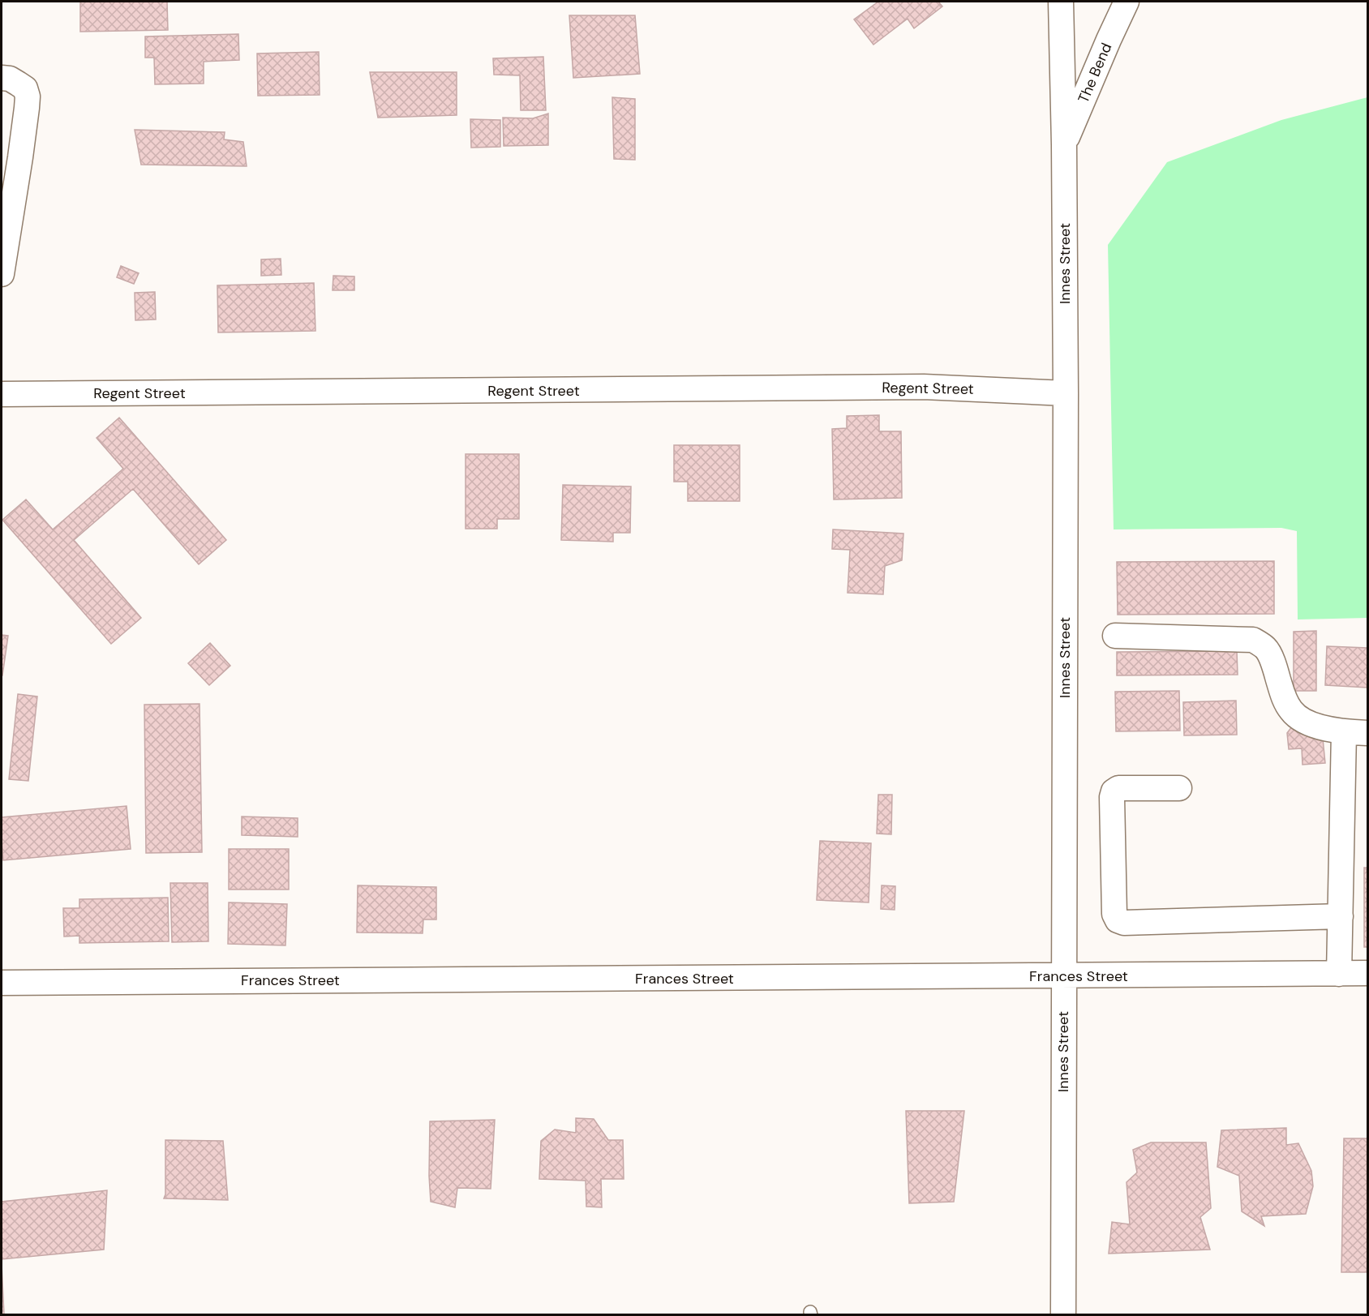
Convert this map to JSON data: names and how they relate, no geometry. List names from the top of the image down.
{
  "streets": {
    "street": [
      "The Bend",
      "Innes Street",
      "Regent Street",
      "Frances Street"
    ]
  },
  "crossings": [
    ["The Bend", "Innes Street"],
    ["Innes Street", "Regent Street"],
    ["Innes Street", "Frances Street"]
  ]
}
